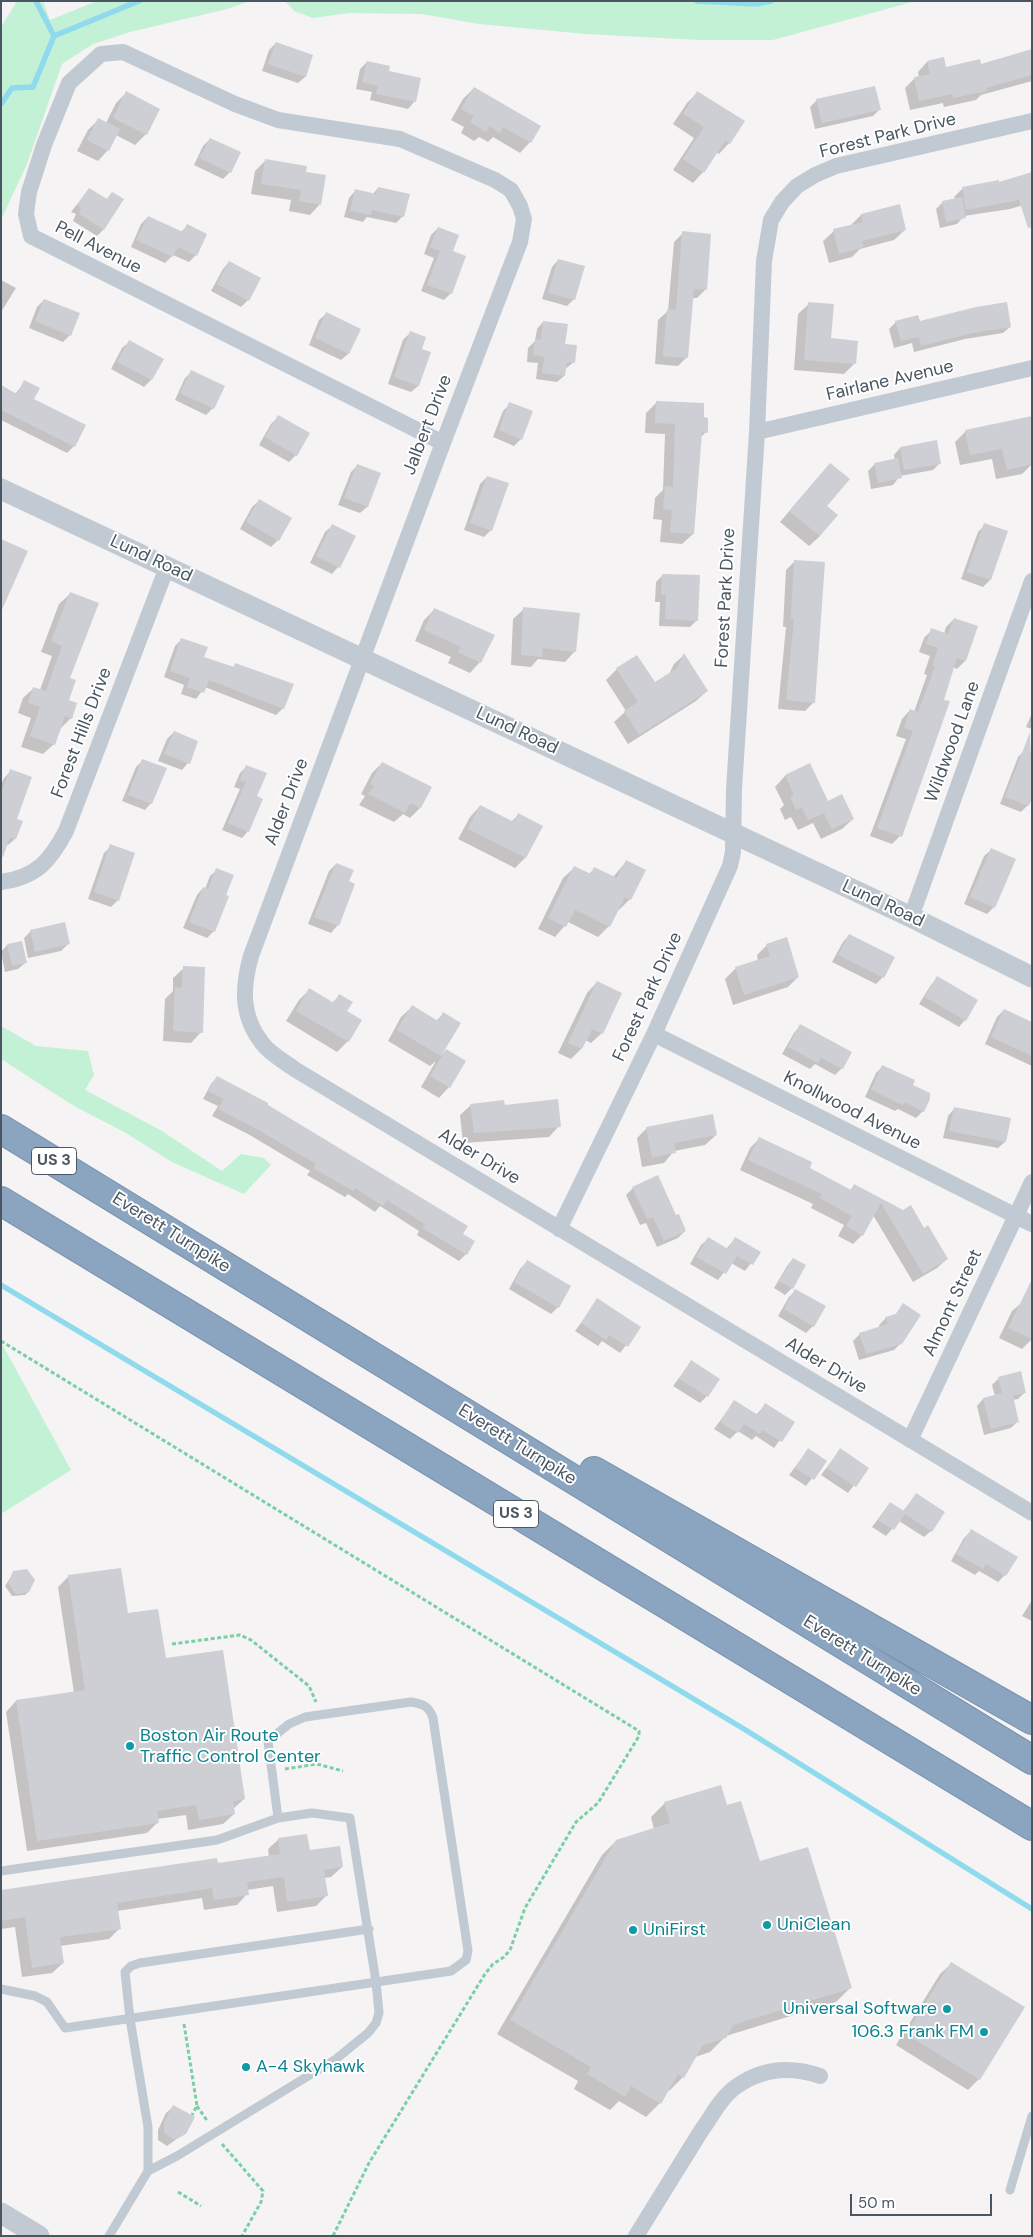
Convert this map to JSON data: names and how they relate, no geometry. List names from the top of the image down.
{
  "streets": {
    "highway": ["US 3", "Everett Turnpike"],
    "street": [
      "Forest Park Drive",
      "Pell Avenue",
      "Fairlane Avenue",
      "Jalbert Drive",
      "Lund Road",
      "Forest Hills Drive",
      "Wildwood Lane",
      "Alder Drive",
      "Knollwood Avenue",
      "Almont Street"
    ]
  },
  "crossings": [
    ["Forest Park Drive", "Fairlane Avenue"],
    ["Forest Park Drive", "Lund Road"],
    ["Forest Park Drive", "Alder Drive"],
    ["Forest Park Drive", "Knollwood Avenue"],
    ["Pell Avenue", "Jalbert Drive"],
    ["Jalbert Drive", "Lund Road"],
    ["Jalbert Drive", "Alder Drive"],
    ["Lund Road", "Forest Hills Drive"],
    ["Lund Road", "Wildwood Lane"],
    ["Lund Road", "Alder Drive"],
    ["Alder Drive", "Almont Street"],
    ["Knollwood Avenue", "Almont Street"]
  ],
  "places": [
    "Boston Air Route Traffic Control Center",
    "UniClean",
    "UniFirst",
    "Universal Software",
    "106.3 Frank FM",
    "A-4 Skyhawk"
  ],
  "scale_bar": "50 m"
}
